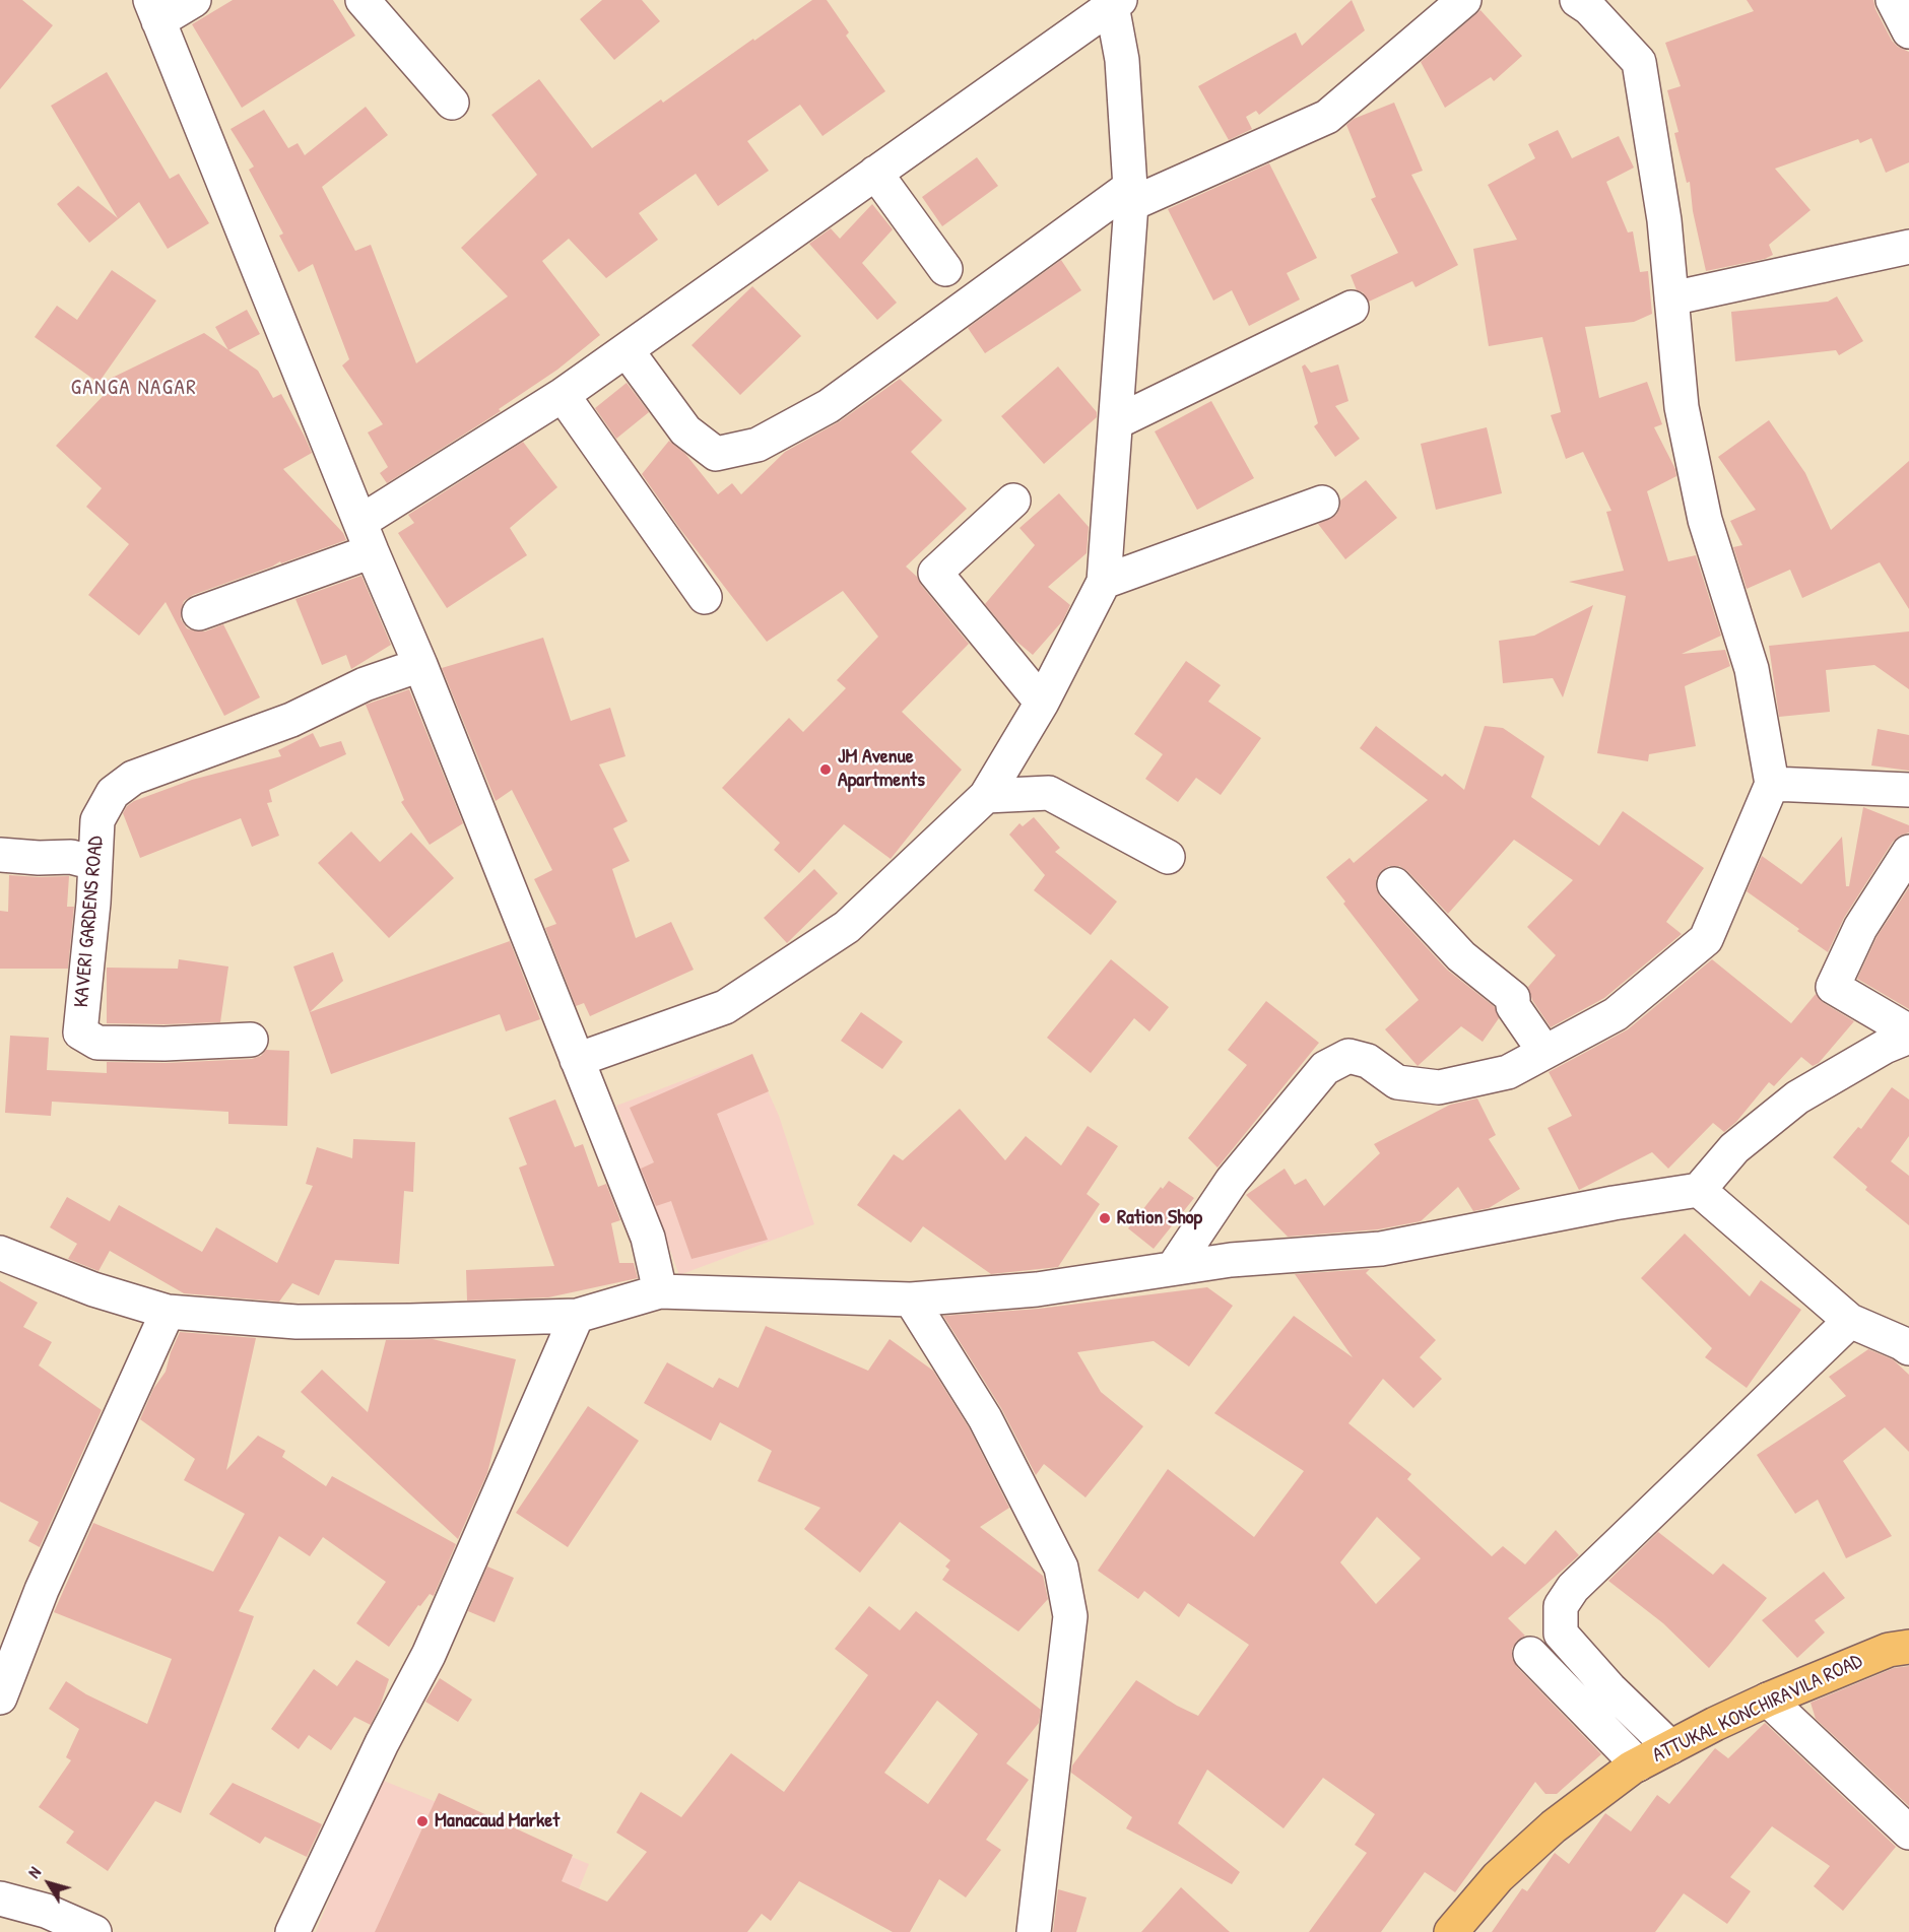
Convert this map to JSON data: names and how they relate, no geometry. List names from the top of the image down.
{
  "streets": {
    "main road": ["ATTUKAL KONCHIRAVILA ROAD"],
    "street": ["KAVERI GARDENS ROAD"]
  },
  "districts": ["GANGA NAGAR"],
  "places": ["JM Avenue Apartments", "Ration Shop", "Manacaud Market"],
  "north": "top left"
}
